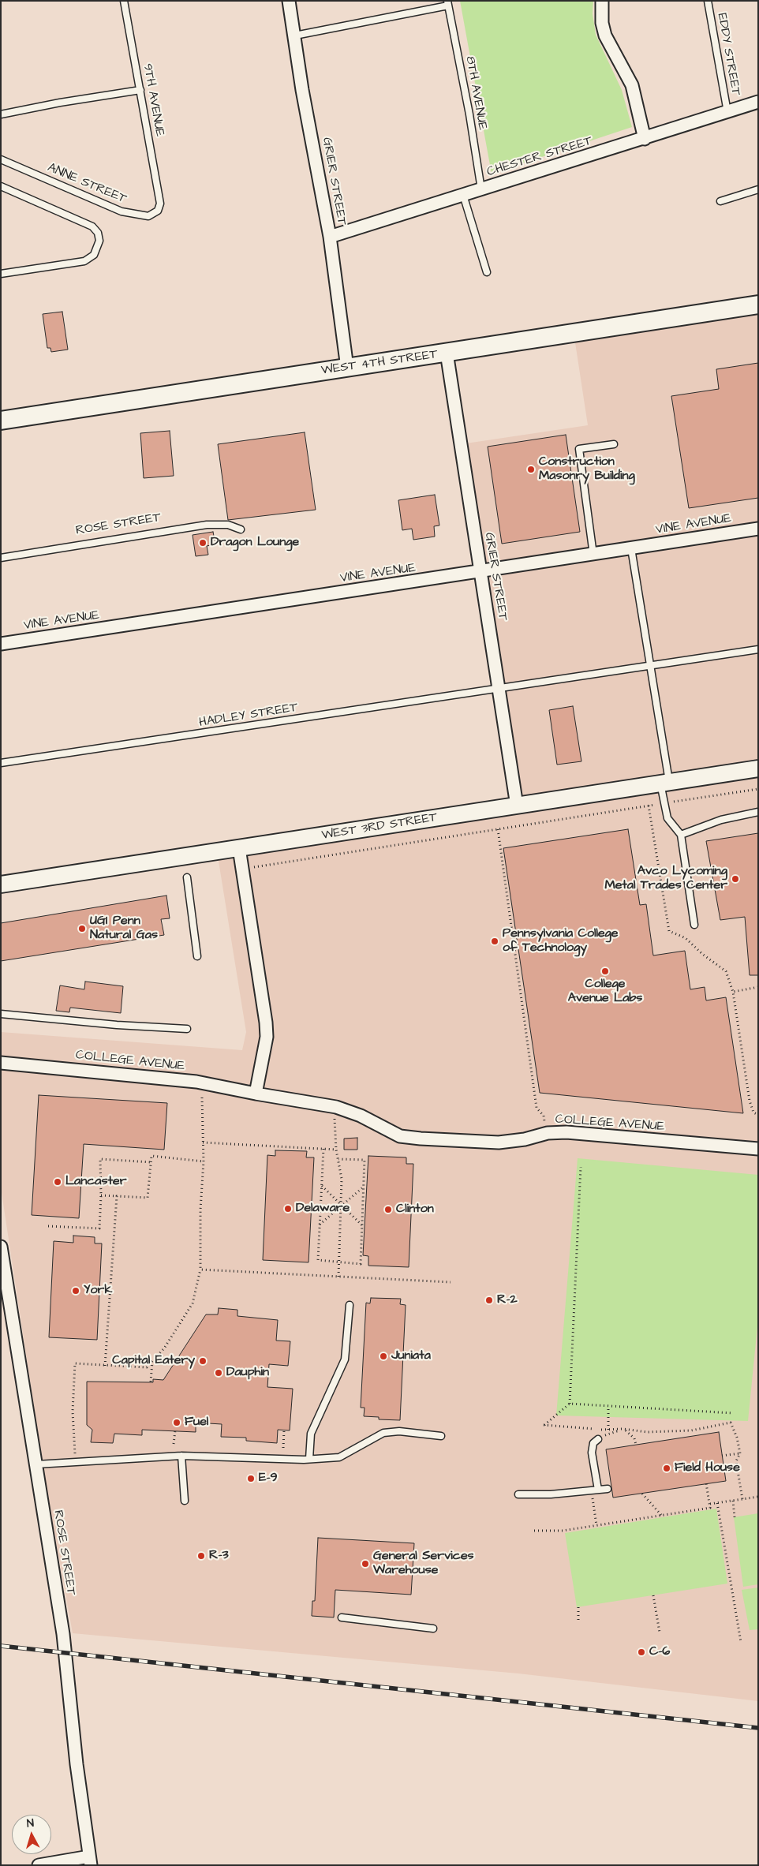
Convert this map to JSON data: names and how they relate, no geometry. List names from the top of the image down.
{
  "streets": {
    "main road": ["WEST 4TH STREET", "WEST 3RD STREET"],
    "street": [
      "CHESTER STREET",
      "GRIER STREET",
      "ROSE STREET",
      "VINE AVENUE",
      "COLLEGE AVENUE"
    ],
    "lane": [
      "EDDY STREET",
      "8TH AVENUE",
      "9TH AVENUE",
      "ANNE STREET",
      "HADLEY STREET"
    ]
  },
  "crossings": [
    ["EDDY STREET", "CHESTER STREET"],
    ["8TH AVENUE", "CHESTER STREET"],
    ["9TH AVENUE", "ANNE STREET"],
    ["CHESTER STREET", "GRIER STREET"],
    ["GRIER STREET", "WEST 4TH STREET"],
    ["GRIER STREET", "VINE AVENUE"],
    ["GRIER STREET", "HADLEY STREET"],
    ["GRIER STREET", "WEST 3RD STREET"]
  ],
  "places": [
    "Construction Masonry Building",
    "Dragon Lounge",
    "Avco Lycoming Metal Trades Center",
    "UGI Penn Natural Gas",
    "Pennsylvania College of Technology",
    "College Avenue Labs",
    "Lancaster",
    "Delaware",
    "Clinton",
    "York",
    "R-2",
    "Juniata",
    "Capital Eatery",
    "Dauphin",
    "Fuel",
    "Field House",
    "E-9",
    "R-3",
    "General Services Warehouse",
    "C-6"
  ],
  "north": "top"
}
